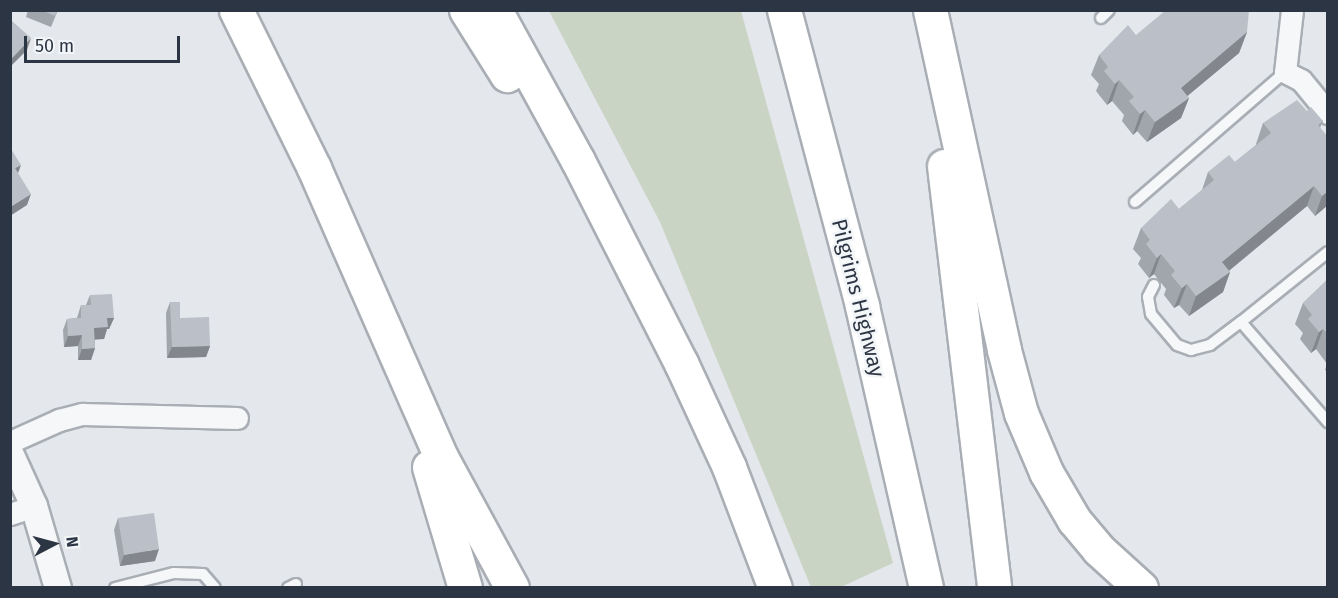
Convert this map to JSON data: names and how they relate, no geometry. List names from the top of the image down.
{
  "streets": {
    "highway": ["Pilgrims Highway"]
  },
  "scale_bar": "50 m",
  "north": "right"
}
